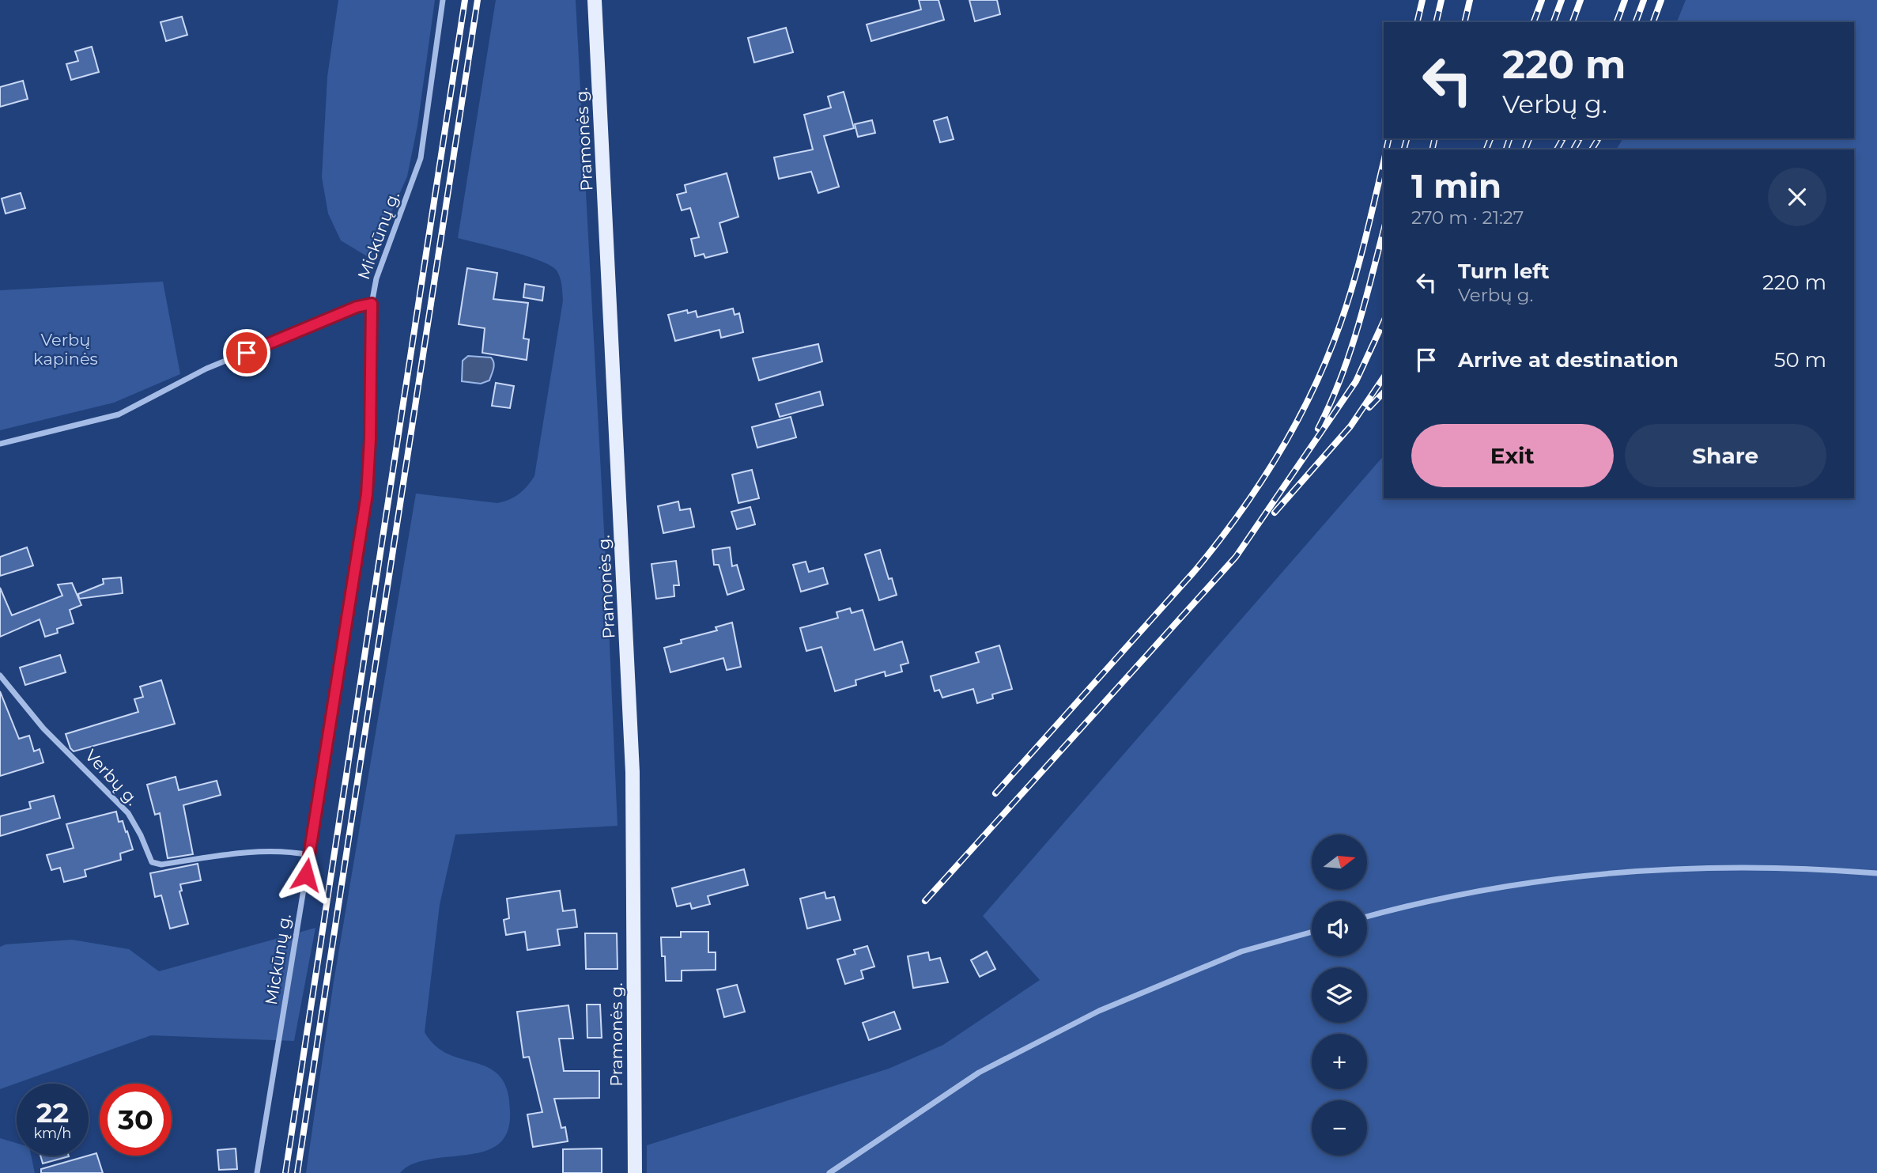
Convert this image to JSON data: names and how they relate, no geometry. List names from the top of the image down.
{
  "streets": {
    "main road": ["Pramonės g."],
    "street": ["Mickūnų g.", "Verbų g."]
  },
  "crossings": [
    ["Mickūnų g.", "Verbų g."]
  ],
  "parks": ["Verbų kapinės"],
  "north": "right",
  "page": {
    "turn": ["220 m", "Verbų g."],
    "heading": ["1 min", "270 m · 21:27"],
    "list": [
      {
        "name": "Turn left",
        "note": "Verbų g.",
        "value": "220 m"
      },
      {
        "name": "Arrive at destination",
        "value": "50 m"
      }
    ],
    "buttons": ["Exit", "Share"],
    "map_buttons": ["+", "−"],
    "speed": "22 km/h",
    "limit": "30"
  }
}
